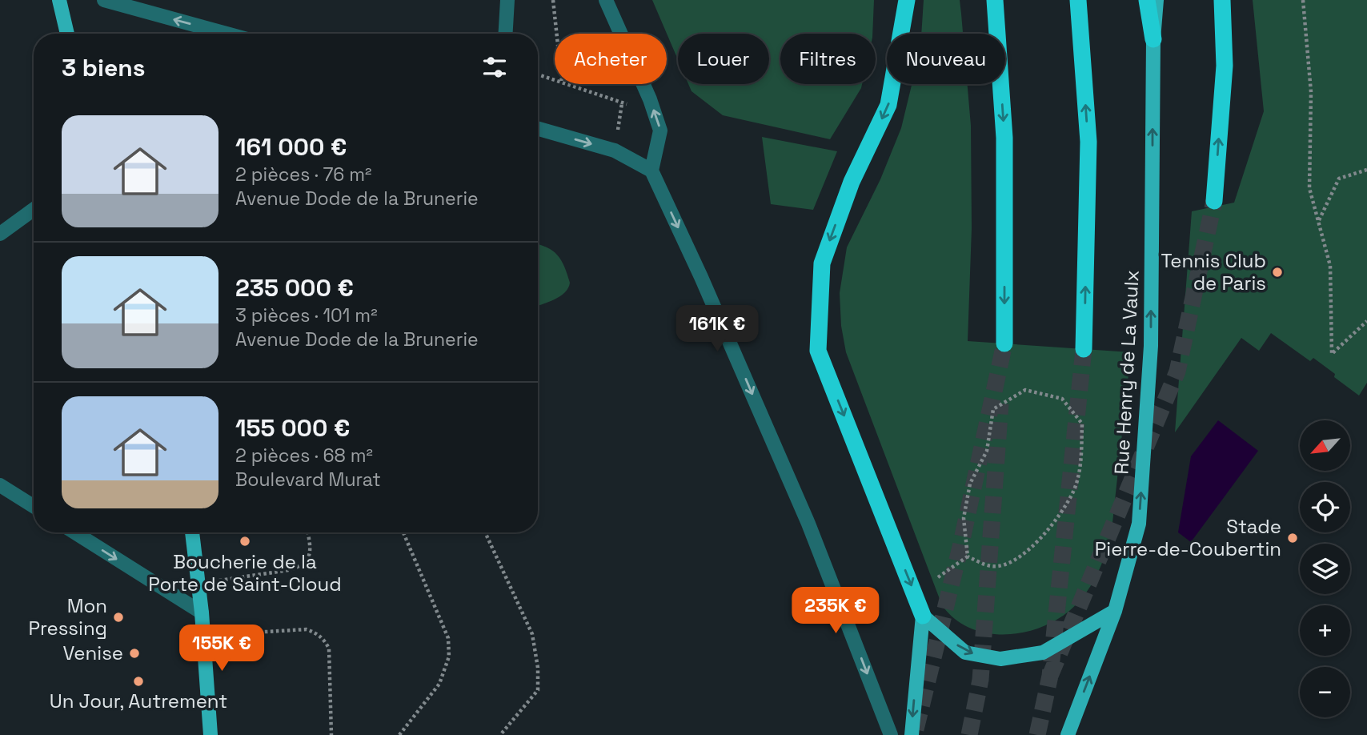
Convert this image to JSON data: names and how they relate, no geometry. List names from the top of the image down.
{
  "streets": {
    "main road": ["Rue Henry de La Vaulx"]
  },
  "one_way": ["Rue Henry de La Vaulx"],
  "places": [
    "Tennis Club de Paris",
    "Stade Pierre-de-Coubertin",
    "Boucherie de la Porte de Saint-Cloud",
    "Mon Pressing",
    "Venise",
    "Un Jour, Autrement"
  ],
  "north": "bottom left",
  "page": {
    "chip": [
      "Acheter",
      "Louer",
      "Filtres",
      "Nouveau"
    ],
    "heading": "3 biens",
    "list": [
      {
        "name": "161 000 €",
        "note": "2 pièces · 76 m² · Avenue Dode de la Brunerie"
      },
      {
        "name": "235 000 €",
        "note": "3 pièces · 101 m² · Avenue Dode de la Brunerie"
      },
      {
        "name": "155 000 €",
        "note": "2 pièces · 68 m² · Boulevard Murat"
      }
    ],
    "price": ["161K €", "235K €", "155K €"],
    "map_buttons": ["+", "−"]
  }
}
